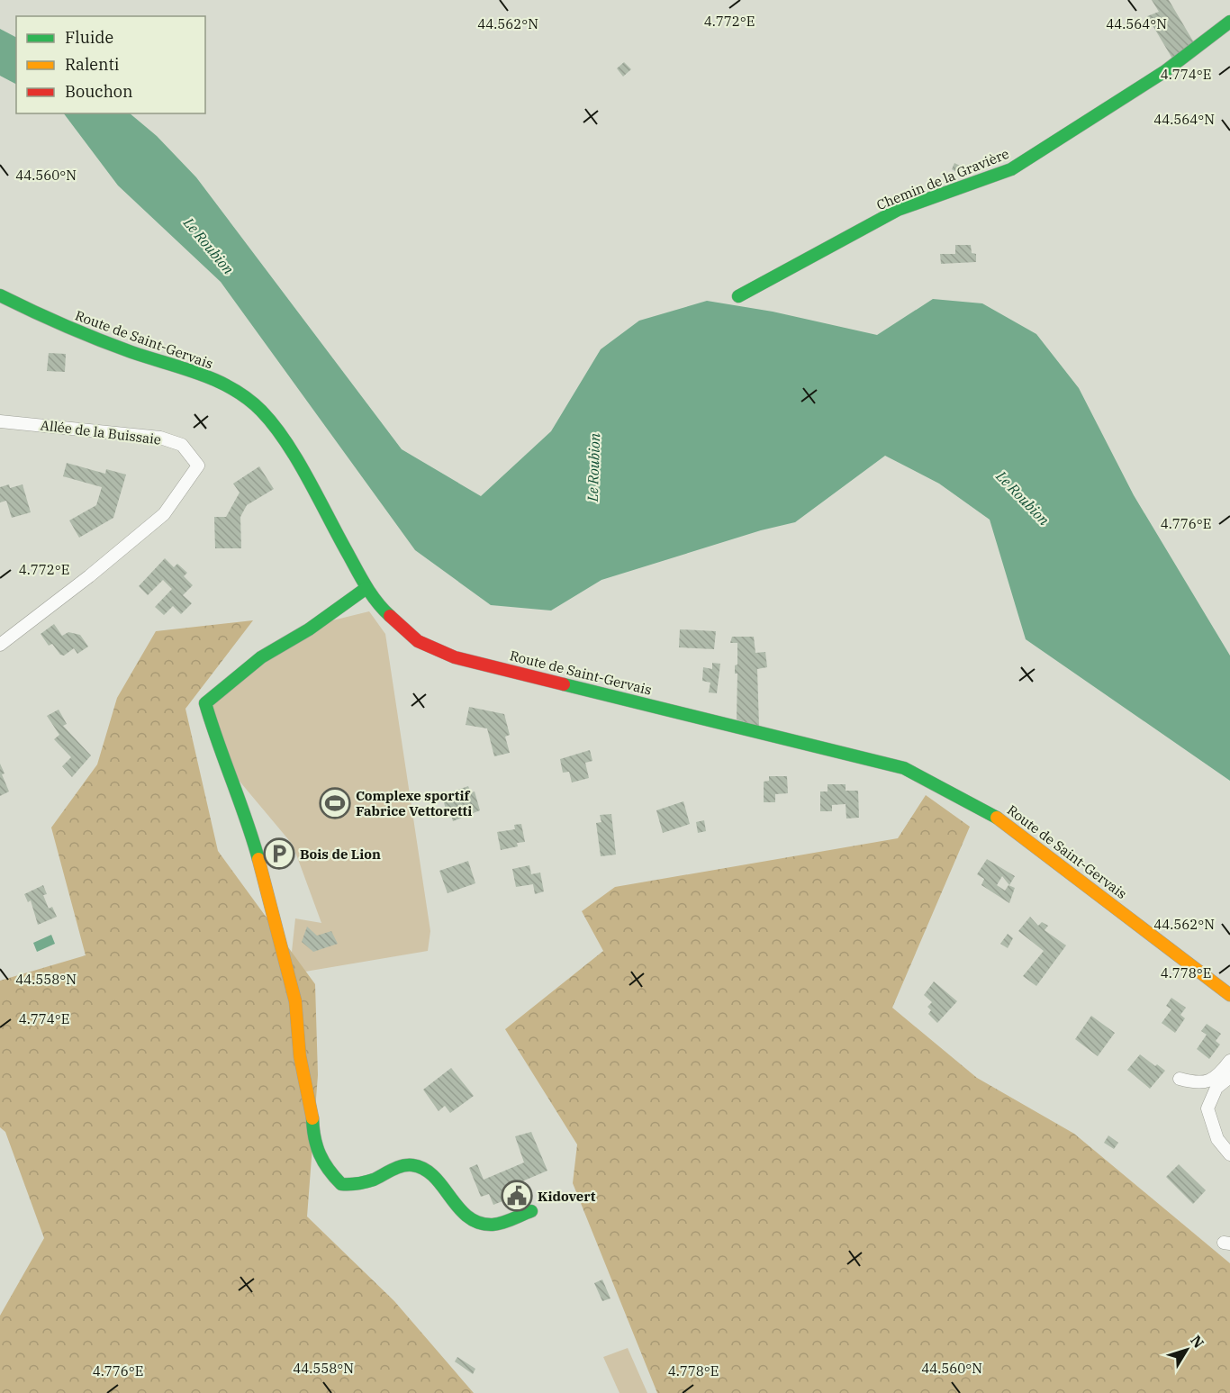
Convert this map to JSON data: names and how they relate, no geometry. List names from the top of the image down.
{
  "streets": {
    "street": ["Chemin de la Gravière", "Route de Saint-Gervais", "Allée de la Buissaie"]
  },
  "water": ["Le Roubion"],
  "places": {
    "sports": ["Complexe sportif Fabrice Vettoretti"],
    "parking": ["Bois de Lion"],
    "public building": ["Kidovert"]
  },
  "legend": ["Fluide", "Ralenti", "Bouchon"],
  "north": "top right",
  "coordinates": [
    "4.772°E",
    "44.564°N",
    "44.562°N",
    "4.774°E",
    "44.560°N",
    "4.776°E",
    "4.778°E",
    "44.558°N"
  ]
}
